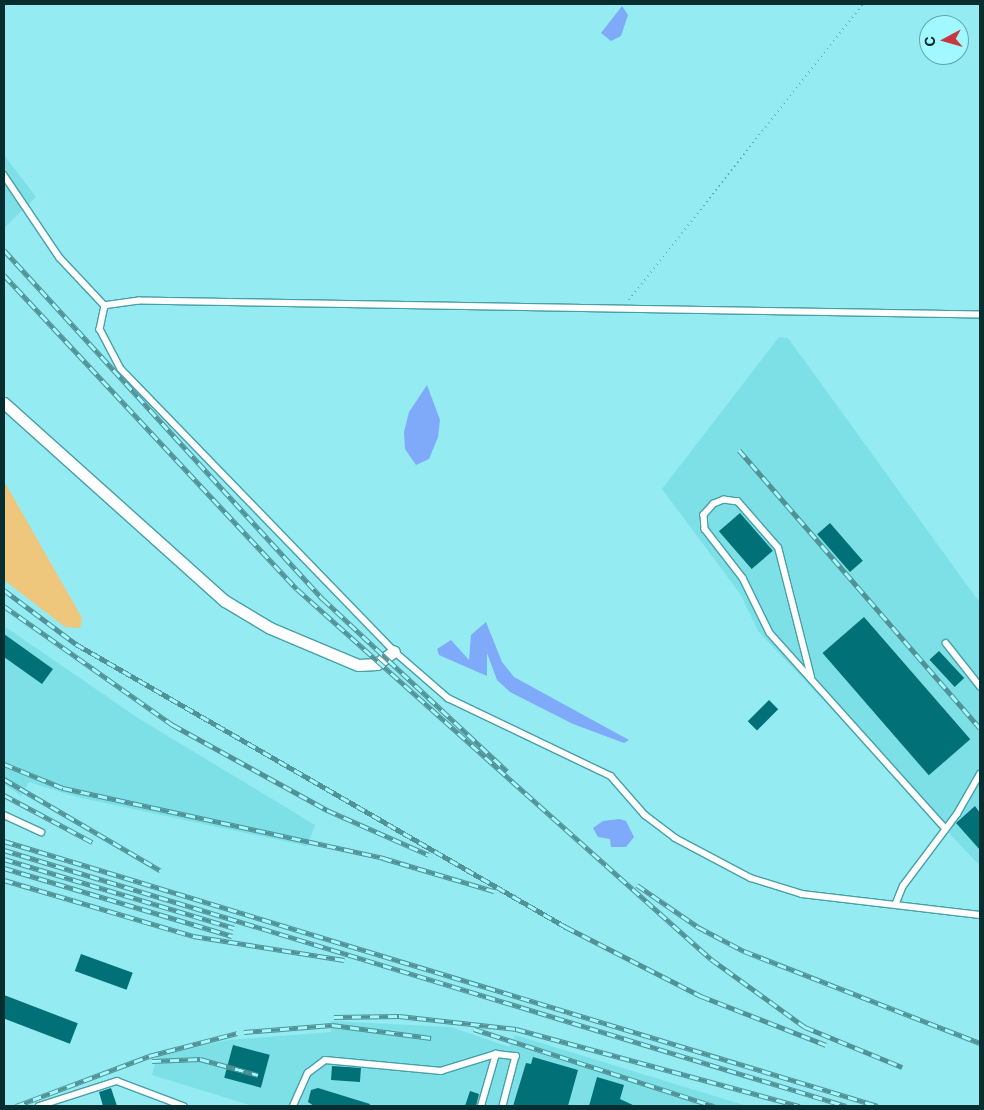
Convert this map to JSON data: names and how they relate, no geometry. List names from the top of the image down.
{
  "north": "left"
}
